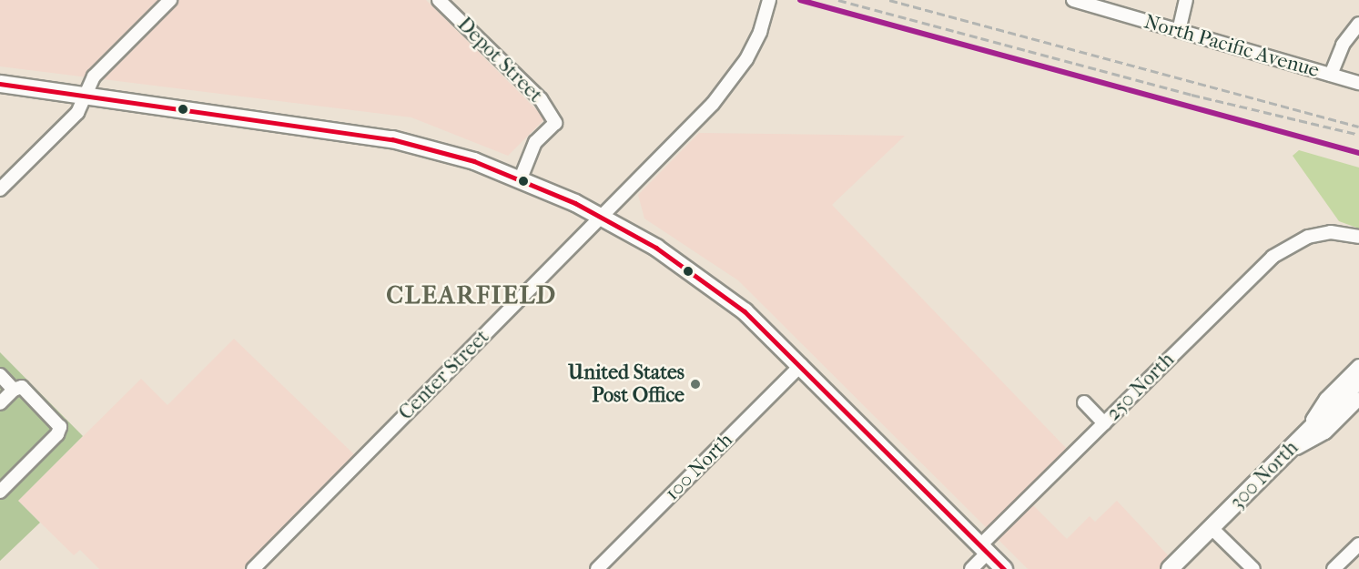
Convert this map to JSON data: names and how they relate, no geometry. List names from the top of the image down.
{
  "streets": {
    "main road": ["300 North"],
    "street": [
      "North Pacific Avenue",
      "Depot Street",
      "Center Street",
      "250 North",
      "100 North"
    ]
  },
  "districts": ["CLEARFIELD"],
  "places": ["United States Post Office"]
}
